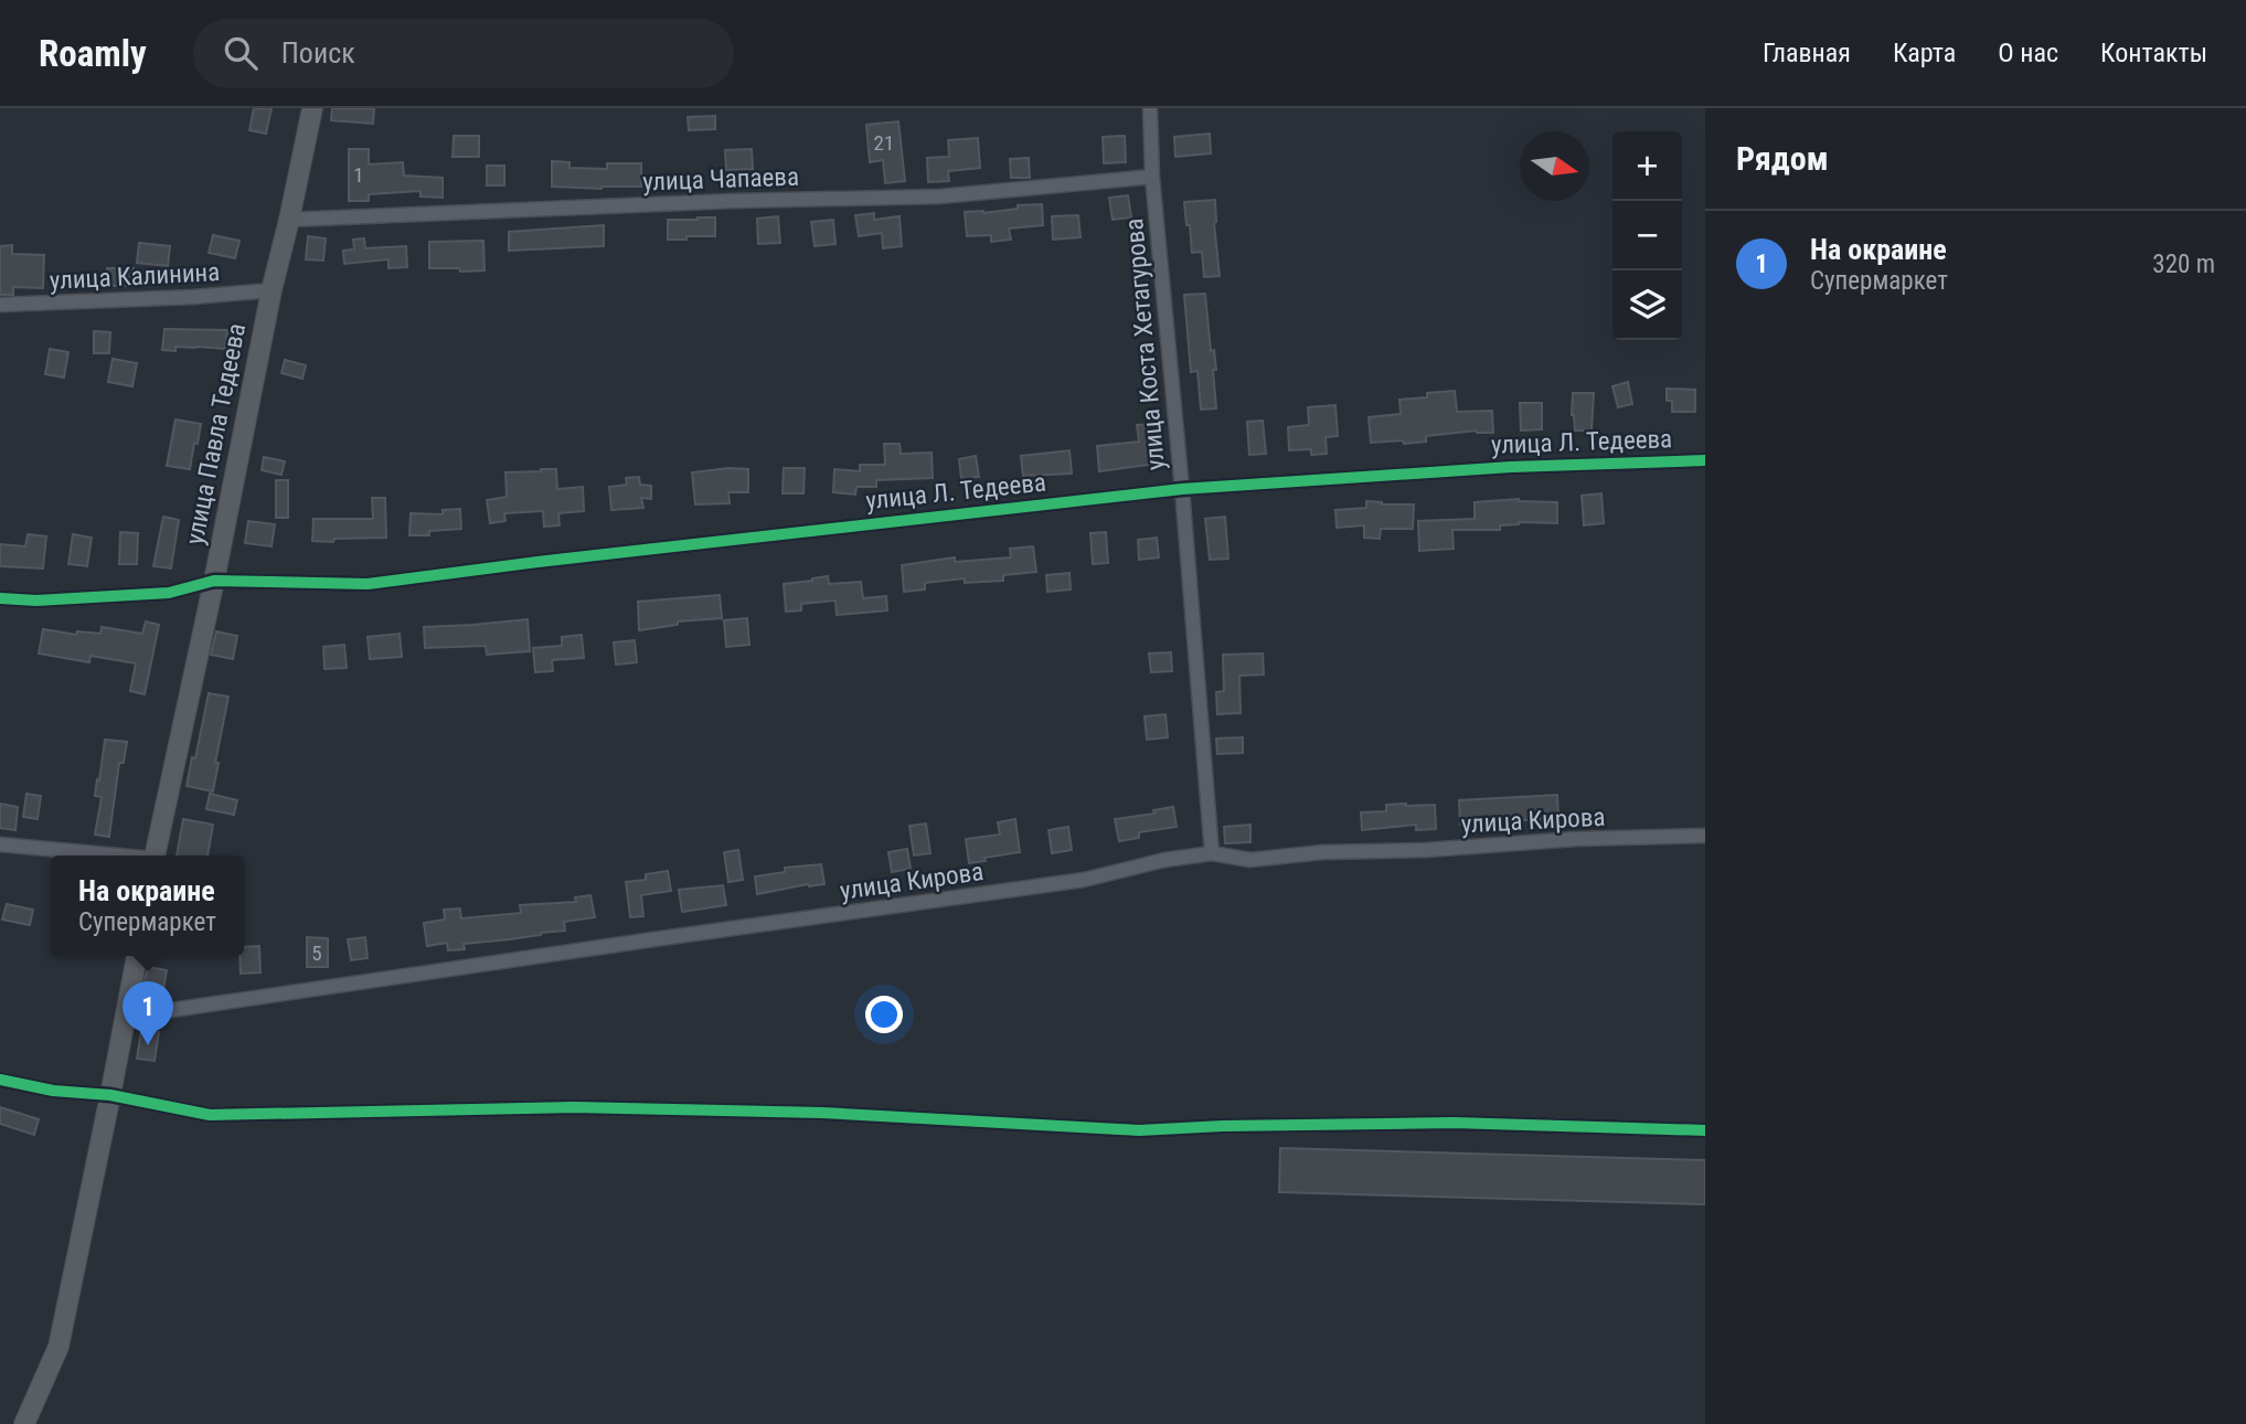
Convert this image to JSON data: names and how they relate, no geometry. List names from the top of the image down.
{
  "streets": {
    "main road": ["улица Павла Тедеева"],
    "street": [
      "улица Чапаева",
      "улица Калинина",
      "улица Коста Хетагурова",
      "улица Л. Тедеева",
      "улица Кирова"
    ]
  },
  "crossings": [
    ["улица Чапаева", "улица Коста Хетагурова"],
    ["улица Чапаева", "улица Павла Тедеева"],
    ["улица Калинина", "улица Павла Тедеева"],
    ["улица Коста Хетагурова", "улица Л. Тедеева"],
    ["улица Коста Хетагурова", "улица Кирова"],
    ["улица Павла Тедеева", "улица Л. Тедеева"]
  ],
  "house_numbers": ["21", "1", "5"],
  "north": "right",
  "page": {
    "header": "Roamly",
    "search": "Поиск",
    "nav": [
      "Главная",
      "Карта",
      "О нас",
      "Контакты"
    ],
    "heading": "Рядом",
    "map_buttons": ["+", "−"],
    "list": [
      {
        "mark": "1",
        "name": "На окраине",
        "note": "Супермаркет",
        "value": "320 m"
      }
    ],
    "popup": ["На окраине", "Супермаркет"],
    "pins": "1"
  }
}
